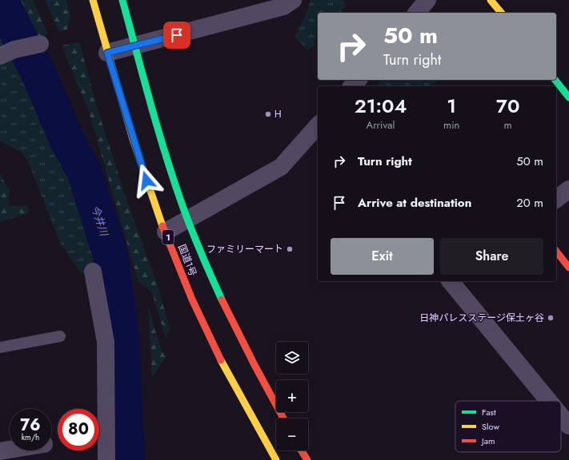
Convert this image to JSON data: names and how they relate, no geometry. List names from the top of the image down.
{
  "streets": {
    "main road": ["1", "国道1号"]
  },
  "water": ["今井川"],
  "places": ["H", "ファミリーマート", "日神パレスステージ保土ヶ谷"],
  "legend": ["Fast", "Slow", "Jam"],
  "page": {
    "turn": ["50 m", "Turn right"],
    "eta": [
      "21:04",
      "Arrival",
      "1",
      "min",
      "70",
      "m"
    ],
    "list": [
      {
        "name": "Turn right",
        "value": "50 m"
      },
      {
        "name": "Arrive at destination",
        "value": "20 m"
      }
    ],
    "buttons": ["Exit", "Share"],
    "map_buttons": ["+", "−"],
    "speed": "76 km/h",
    "limit": "80"
  }
}
